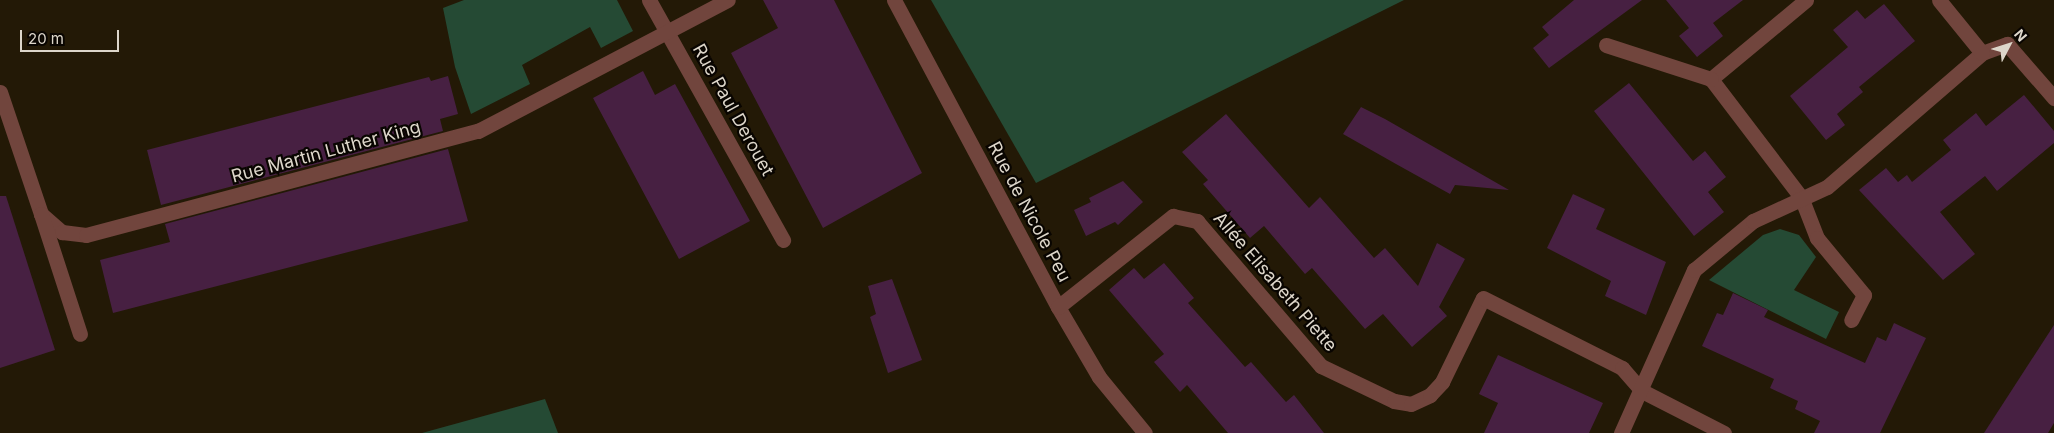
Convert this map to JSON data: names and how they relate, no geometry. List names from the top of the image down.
{
  "streets": {
    "street": [
      "Rue Paul Derouet",
      "Rue Martin Luther King",
      "Rue de Nicole Peu",
      "Allée Elisabeth Piette"
    ]
  },
  "crossings": [
    ["Rue Paul Derouet", "Rue Martin Luther King"],
    ["Rue de Nicole Peu", "Allée Elisabeth Piette"]
  ],
  "scale_bar": "20 m",
  "north": "top right"
}
